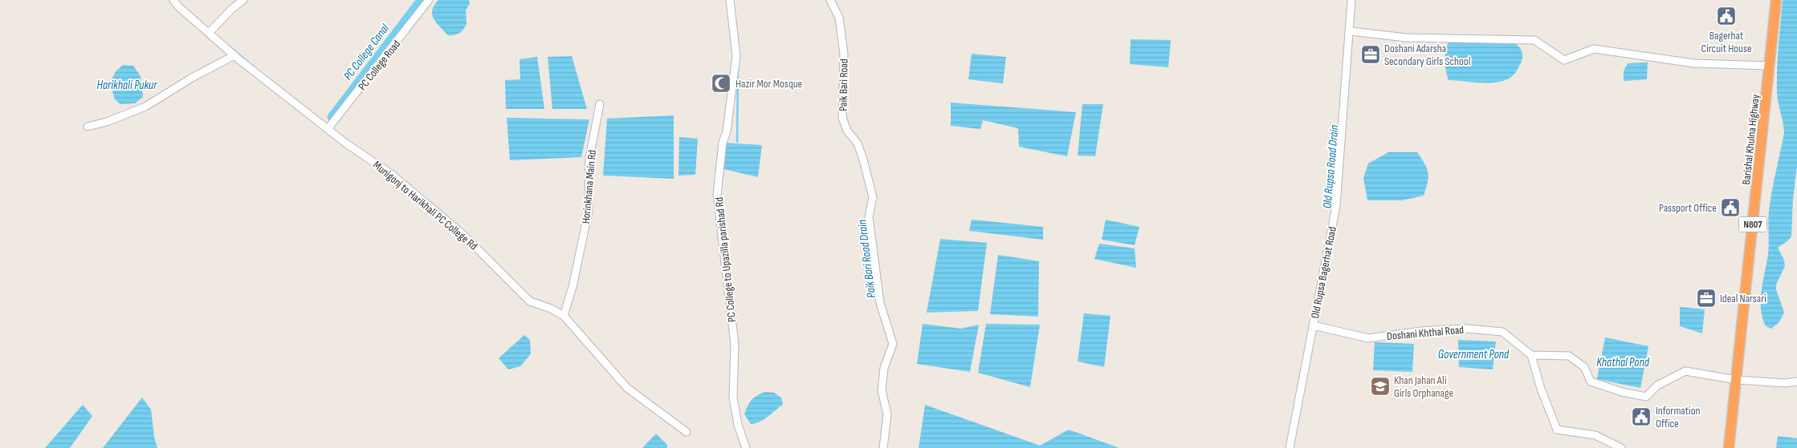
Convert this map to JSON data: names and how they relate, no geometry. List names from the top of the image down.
{
  "streets": {
    "highway": ["Barishal Khulna Highway", "N807"],
    "street": [
      "PC College Road",
      "Paik Bari Road",
      "Horinkhana Main Rd",
      "Munigonj to Harikhali PC College Rd",
      "PC College to Upazilla parishad Rd",
      "Old Rupsa Bagerhat Road",
      "Doshani Khthal Road"
    ]
  },
  "crossings": [
    ["PC College Road", "Munigonj to Harikhali PC College Rd"],
    ["Horinkhana Main Rd", "Munigonj to Harikhali PC College Rd"],
    ["Old Rupsa Bagerhat Road", "Doshani Khthal Road"]
  ],
  "water": [
    "PC College Canal",
    "Harikhali Pukur",
    "Old Rupsa Road Drain",
    "Paik Bari Road Drain",
    "Government Pond",
    "Khathal Pond"
  ],
  "places": {
    "public building": ["Bagerhat Circuit House", "Passport Office", "Information Office"],
    "office": ["Doshani Adarsha Secondary Girls School", "Ideal Narsari"],
    "mosque": ["Hazir Mor Mosque"],
    "school or university": ["Khan Jahan Ali Girls Orphanage"]
  }
}
